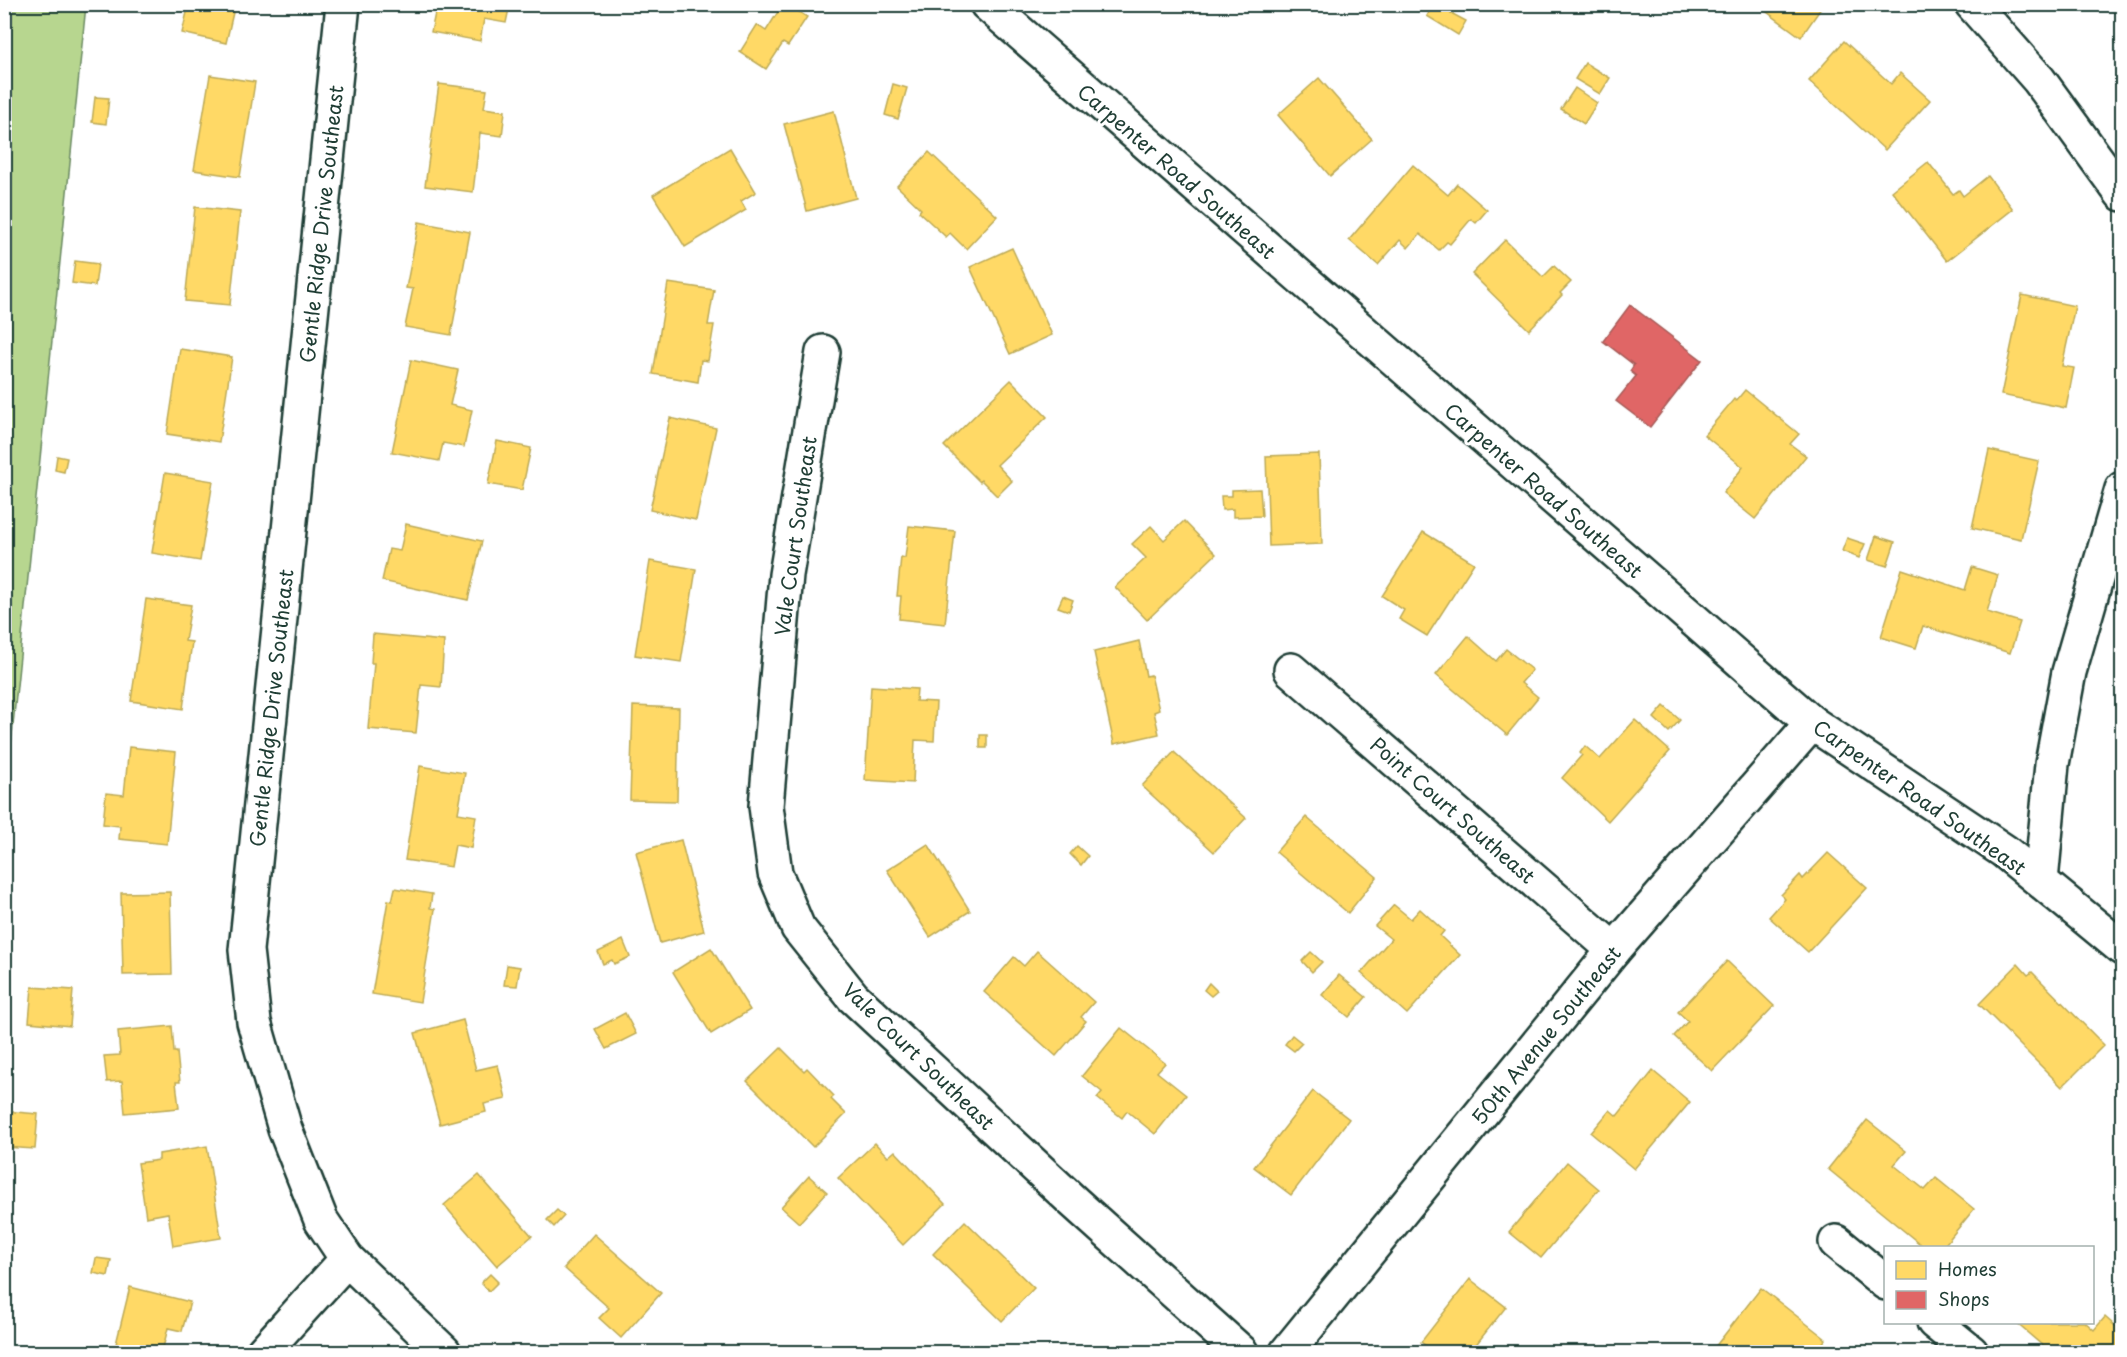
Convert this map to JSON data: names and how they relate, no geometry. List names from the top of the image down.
{
  "streets": {
    "street": [
      "Carpenter Road Southeast",
      "Gentle Ridge Drive Southeast",
      "Vale Court Southeast",
      "Point Court Southeast",
      "50th Avenue Southeast"
    ]
  },
  "crossings": [
    ["Carpenter Road Southeast", "50th Avenue Southeast"],
    ["Point Court Southeast", "50th Avenue Southeast"]
  ],
  "legend": ["Homes", "Shops"]
}
